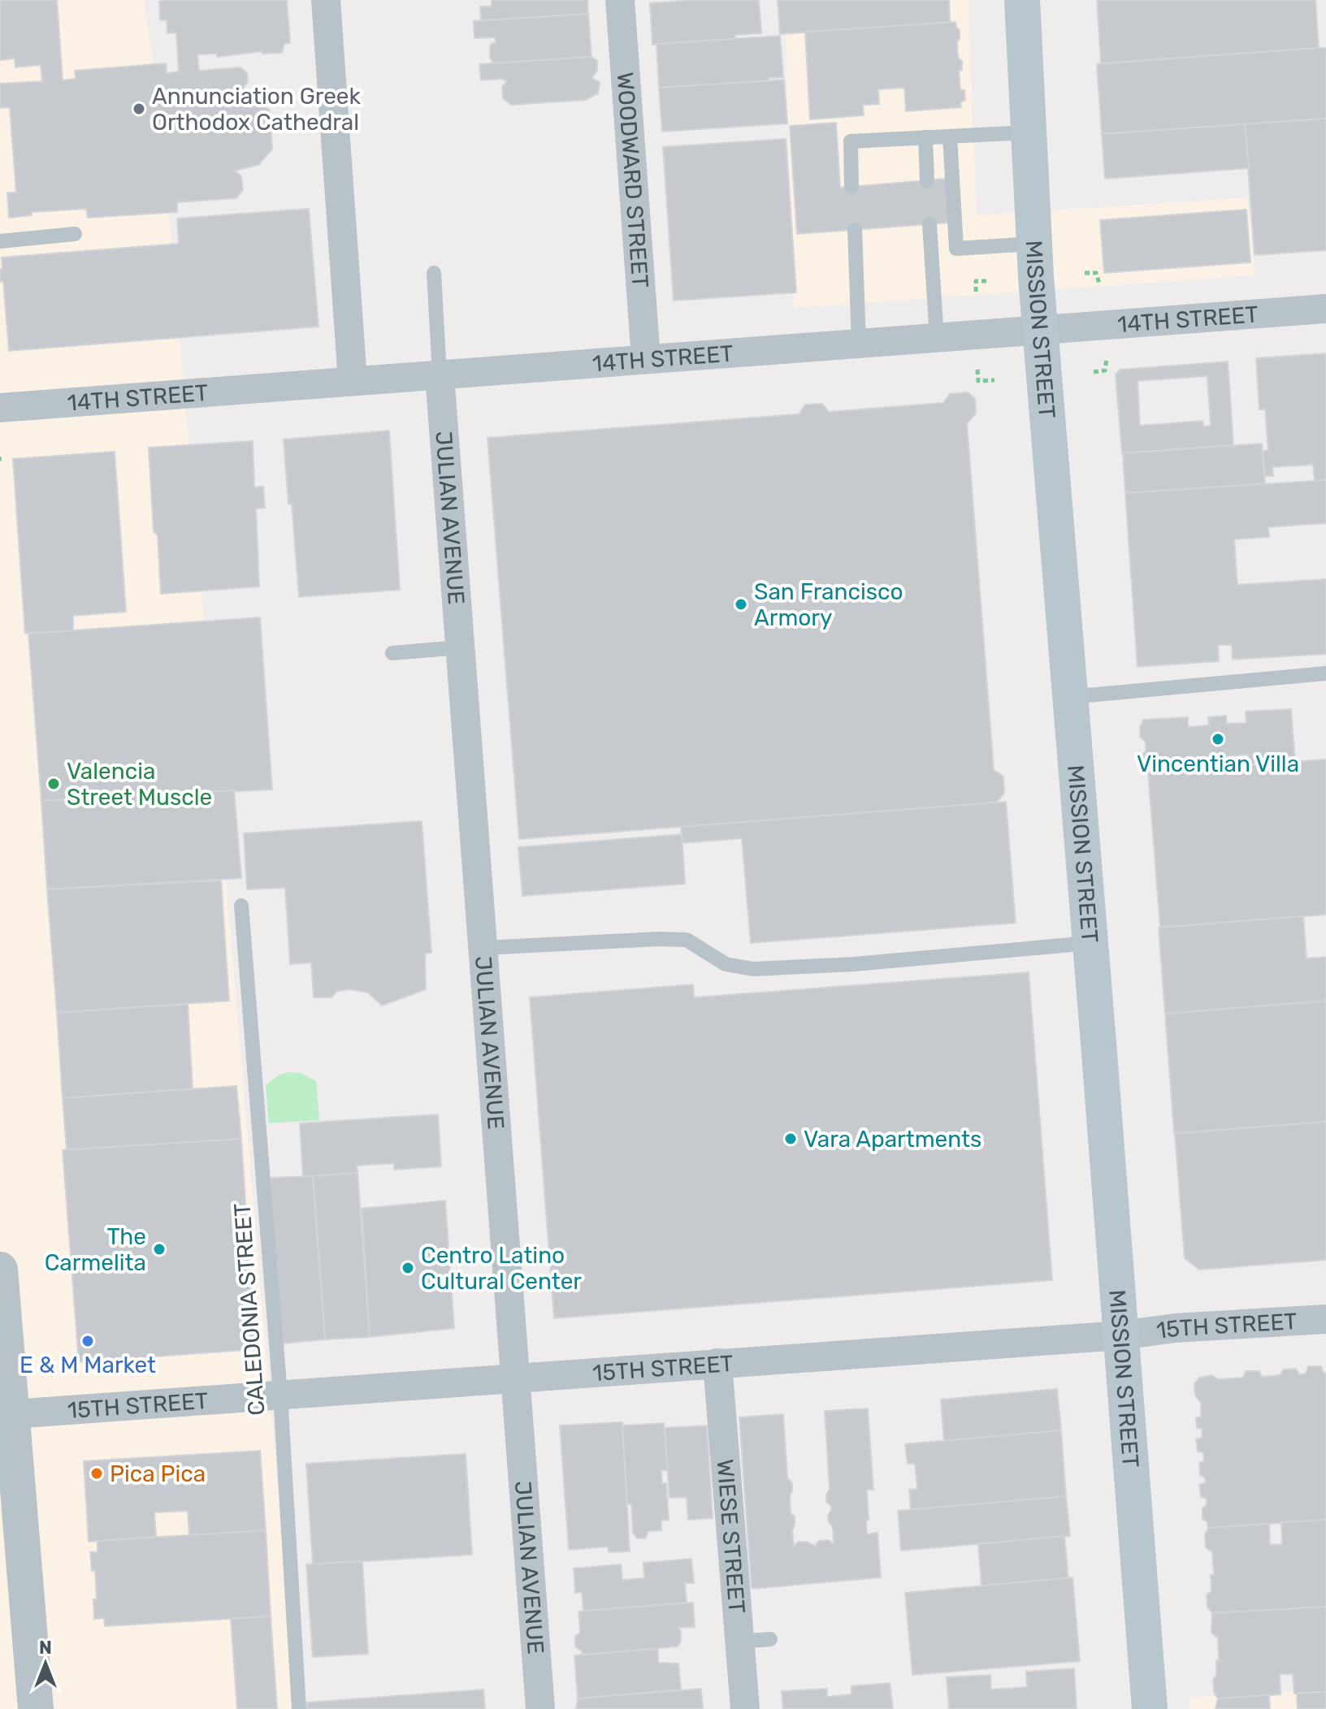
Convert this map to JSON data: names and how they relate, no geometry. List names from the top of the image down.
{
  "streets": {
    "main road": ["MISSION STREET"],
    "street": [
      "WOODWARD STREET",
      "14TH STREET",
      "JULIAN AVENUE",
      "15TH STREET",
      "WIESE STREET"
    ],
    "lane": ["CALEDONIA STREET"]
  },
  "crossings": [
    ["WOODWARD STREET", "14TH STREET"],
    ["14TH STREET", "MISSION STREET"],
    ["14TH STREET", "JULIAN AVENUE"],
    ["MISSION STREET", "15TH STREET"],
    ["JULIAN AVENUE", "15TH STREET"],
    ["CALEDONIA STREET", "15TH STREET"],
    ["15TH STREET", "WIESE STREET"]
  ],
  "places": [
    "Annunciation Greek Orthodox Cathedral",
    "San Francisco Armory",
    "Vincentian Villa",
    "Valencia Street Muscle",
    "Vara Apartments",
    "The Carmelita",
    "Centro Latino Cultural Center",
    "E & M Market",
    "Pica Pica"
  ],
  "north": "top"
}
